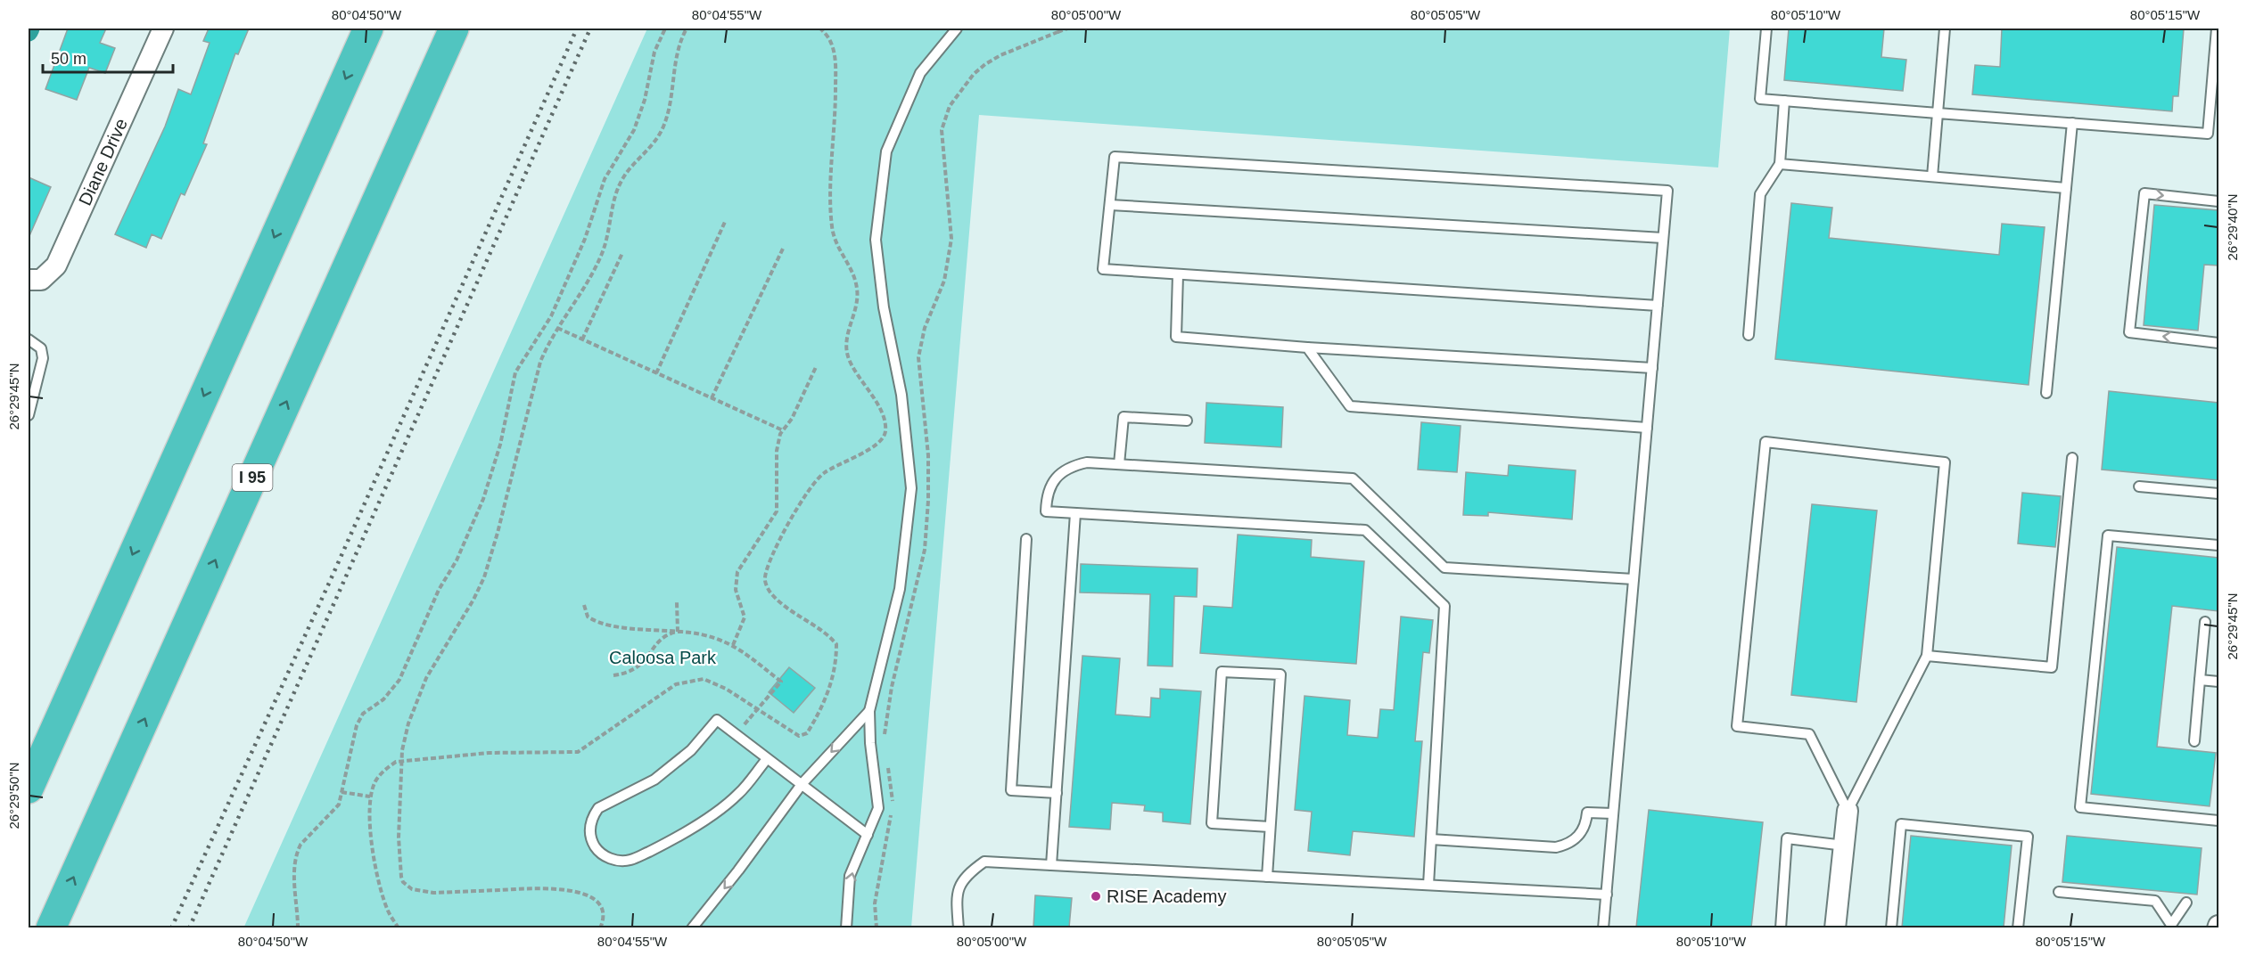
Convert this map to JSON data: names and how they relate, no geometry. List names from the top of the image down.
{
  "streets": {
    "highway": ["I 95"],
    "street": ["Diane Drive"]
  },
  "parks": ["Caloosa Park"],
  "places": ["RISE Academy"],
  "scale_bar": "50 m",
  "coordinates": [
    "80°04'50\"W",
    "80°04'55\"W",
    "80°05'00\"W",
    "80°05'05\"W",
    "80°05'10\"W",
    "80°05'15\"W",
    "26°29'40\"N",
    "26°29'45\"N",
    "26°29'50\"N"
  ]
}
